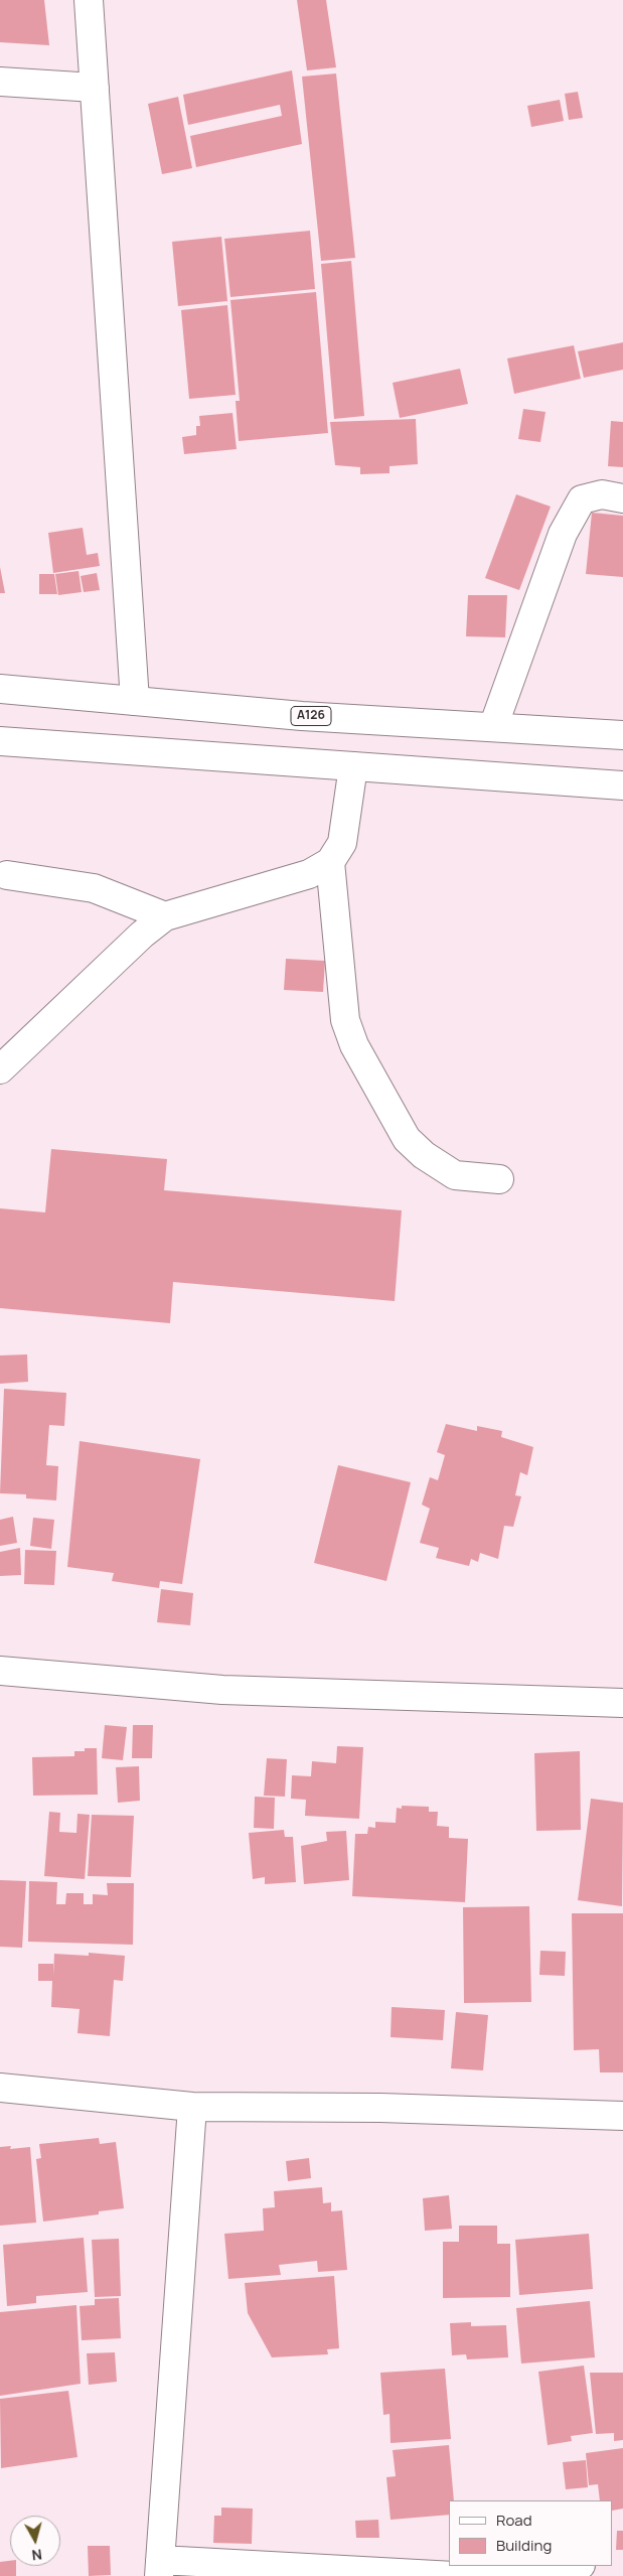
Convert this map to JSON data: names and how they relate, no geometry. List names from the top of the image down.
{
  "streets": {
    "main road": ["A126"]
  },
  "legend": ["Road", "Building"],
  "north": "bottom"
}
